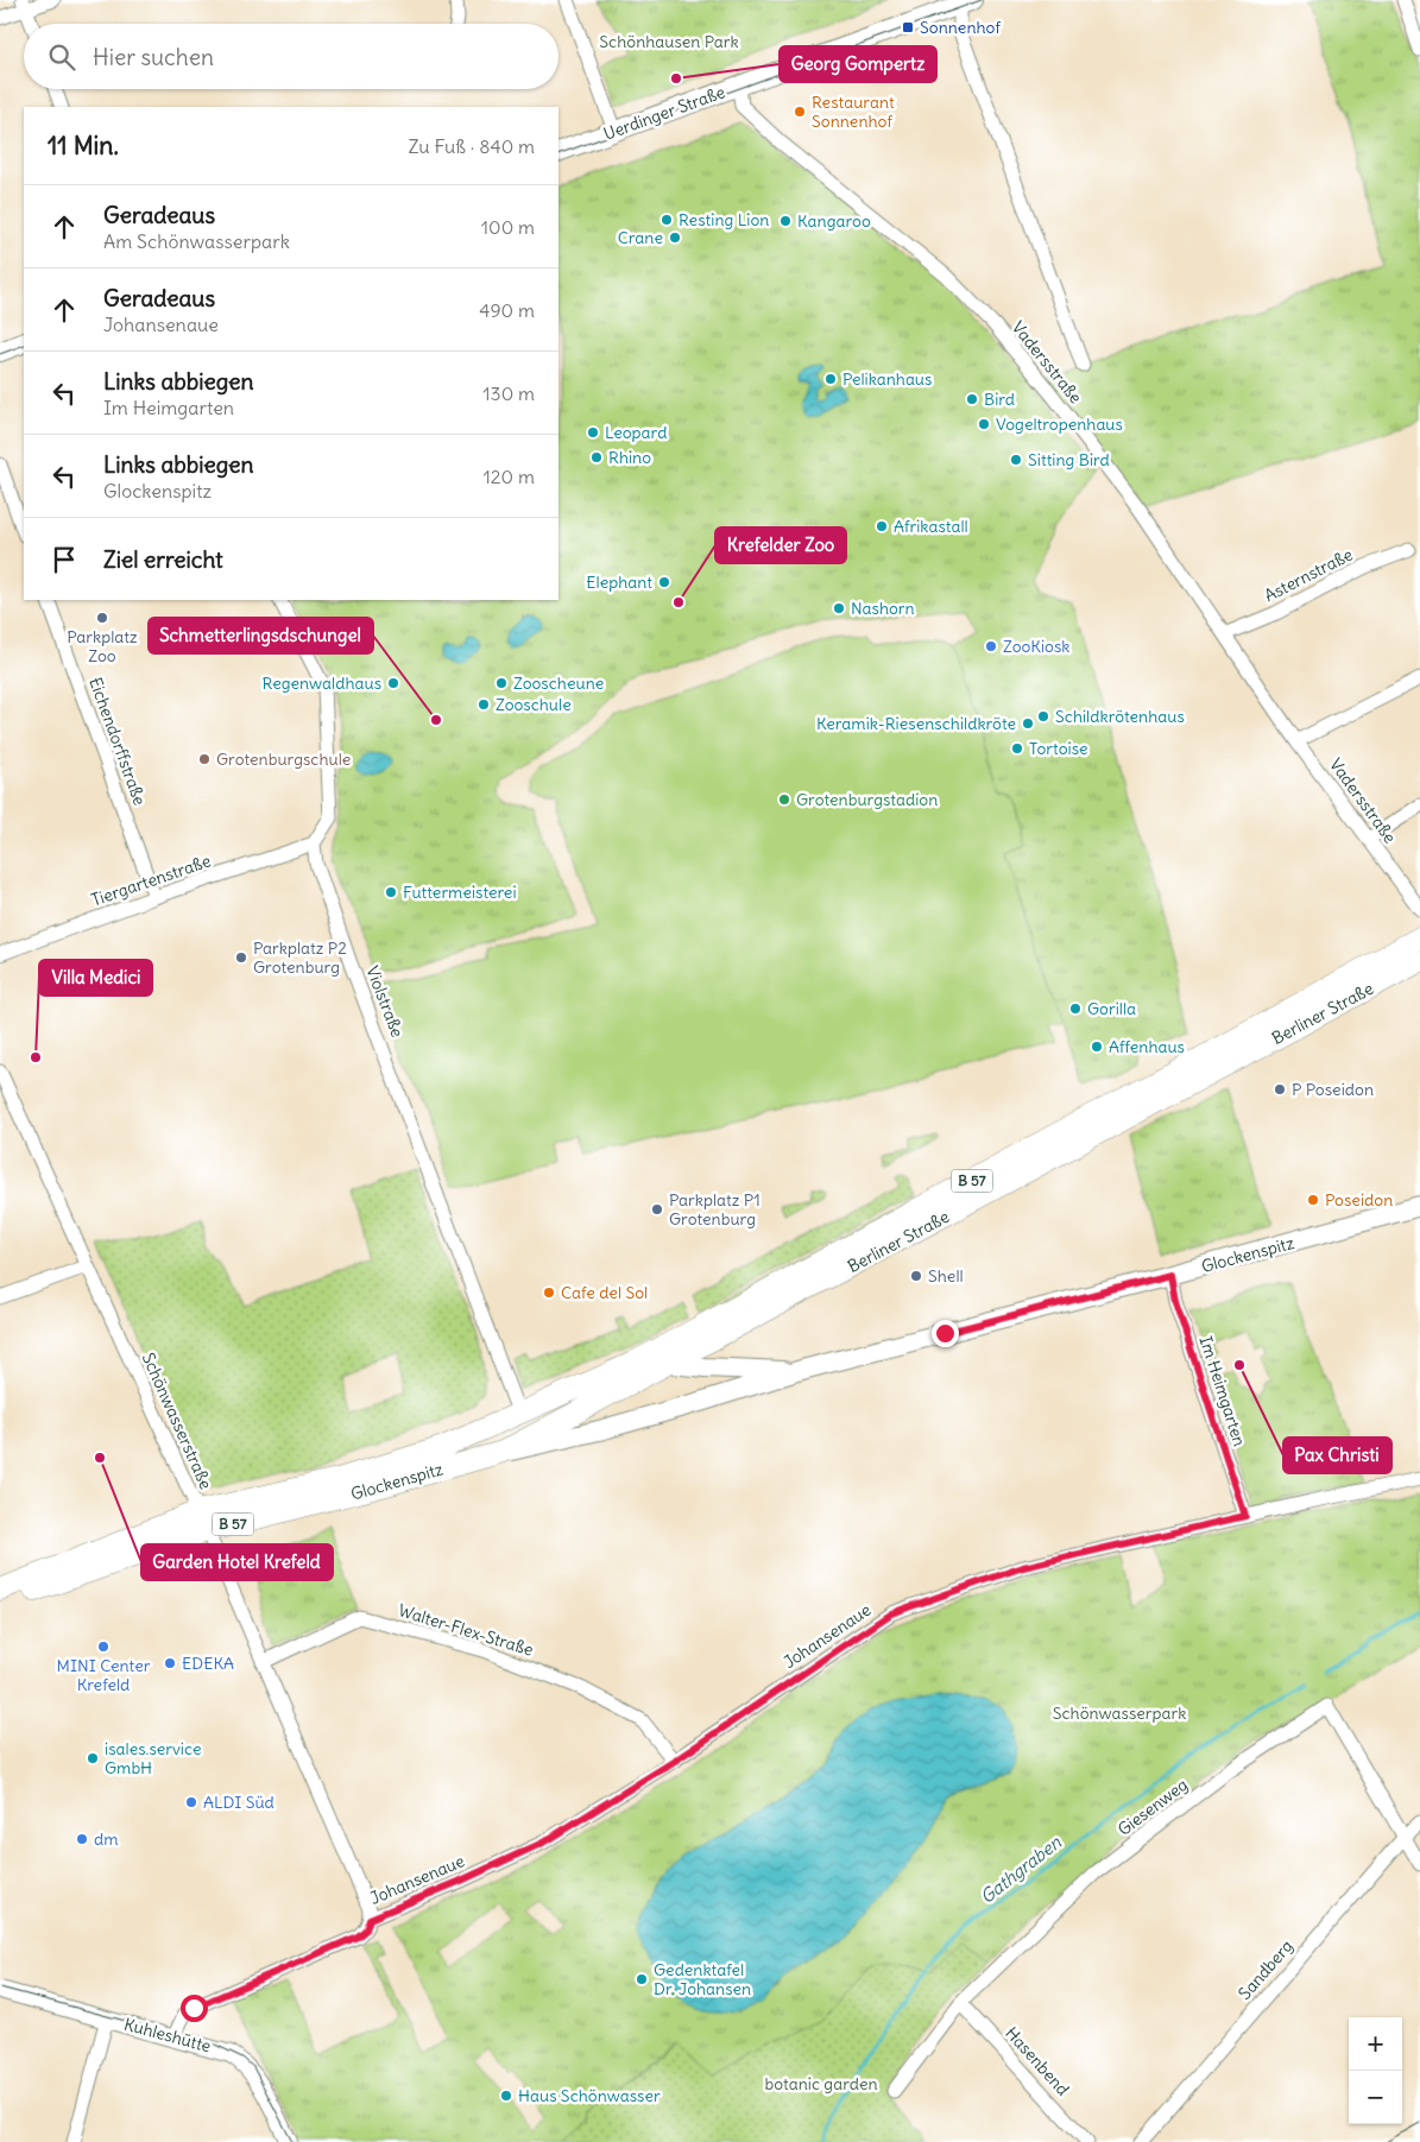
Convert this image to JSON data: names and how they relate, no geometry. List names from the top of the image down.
{
  "streets": {
    "main road": [
      "Uerdinger Straße",
      "Berliner Straße",
      "B 57",
      "Glockenspitz"
    ],
    "street": [
      "Vadersstraße",
      "Asternstraße",
      "Eichendorffstraße",
      "Tiergartenstraße",
      "Violstraße",
      "Im Heimgarten",
      "Schönwasserstraße",
      "Walter-Flex-Straße",
      "Johansenaue",
      "Giesenweg",
      "Sandberg",
      "Kuhleshütte",
      "Hasenbend"
    ]
  },
  "crossings": [
    ["Uerdinger Straße", "Vadersstraße"],
    ["Vadersstraße", "Asternstraße"],
    ["Eichendorffstraße", "Tiergartenstraße"],
    ["Tiergartenstraße", "Violstraße"],
    ["Violstraße", "Berliner Straße"],
    ["Violstraße", "Glockenspitz"],
    ["Berliner Straße", "Glockenspitz"],
    ["Glockenspitz", "Im Heimgarten"],
    ["Glockenspitz", "Schönwasserstraße"],
    ["Im Heimgarten", "Johansenaue"],
    ["Schönwasserstraße", "Walter-Flex-Straße"],
    ["Schönwasserstraße", "Johansenaue"],
    ["Walter-Flex-Straße", "Johansenaue"],
    ["Giesenweg", "Sandberg"],
    ["Giesenweg", "Hasenbend"]
  ],
  "water": ["Gathgraben"],
  "parks": ["Schönhausen Park", "Schönwasserpark", "botanic garden"],
  "places": {
    "transit": ["Sonnenhof"],
    "other": [
      "Georg Gompertz",
      "Restaurant Sonnenhof",
      "Resting Lion",
      "Kangaroo",
      "Crane",
      "Pelikanhaus",
      "Bird",
      "Vogeltropenhaus",
      "Leopard",
      "Rhino",
      "Sitting Bird",
      "Afrikastall",
      "Elephant",
      "Krefelder Zoo",
      "Nashorn",
      "Parkplatz Zoo",
      "ZooKiosk",
      "Regenwaldhaus",
      "Zooscheune",
      "Zooschule",
      "Schildkrötenhaus",
      "Schmetterlingsdschungel",
      "Keramik-Riesenschildkröte",
      "Tortoise",
      "Grotenburgschule",
      "Grotenburgstadion",
      "Futtermeisterei",
      "Parkplatz P2 Grotenburg",
      "Gorilla",
      "Affenhaus",
      "Villa Medici",
      "P Poseidon",
      "Poseidon",
      "Parkplatz P1 Grotenburg",
      "Shell",
      "Cafe del Sol",
      "Pax Christi",
      "Garden Hotel Krefeld",
      "MINI Center Krefeld",
      "EDEKA",
      "isales.service GmbH",
      "ALDI Süd",
      "dm",
      "Gedenktafel Dr. Johansen",
      "Haus Schönwasser"
    ]
  },
  "page": {
    "search": "Hier suchen",
    "heading": ["11 Min.", "Zu Fuß · 840 m"],
    "list": [
      ["Geradeaus", "Am Schönwasserpark", "100 m"],
      ["Geradeaus", "Johansenaue", "490 m"],
      ["Links abbiegen", "Im Heimgarten", "130 m"],
      ["Links abbiegen", "Glockenspitz", "120 m"],
      "Ziel erreicht"
    ],
    "map_buttons": ["+", "−"]
  }
}
